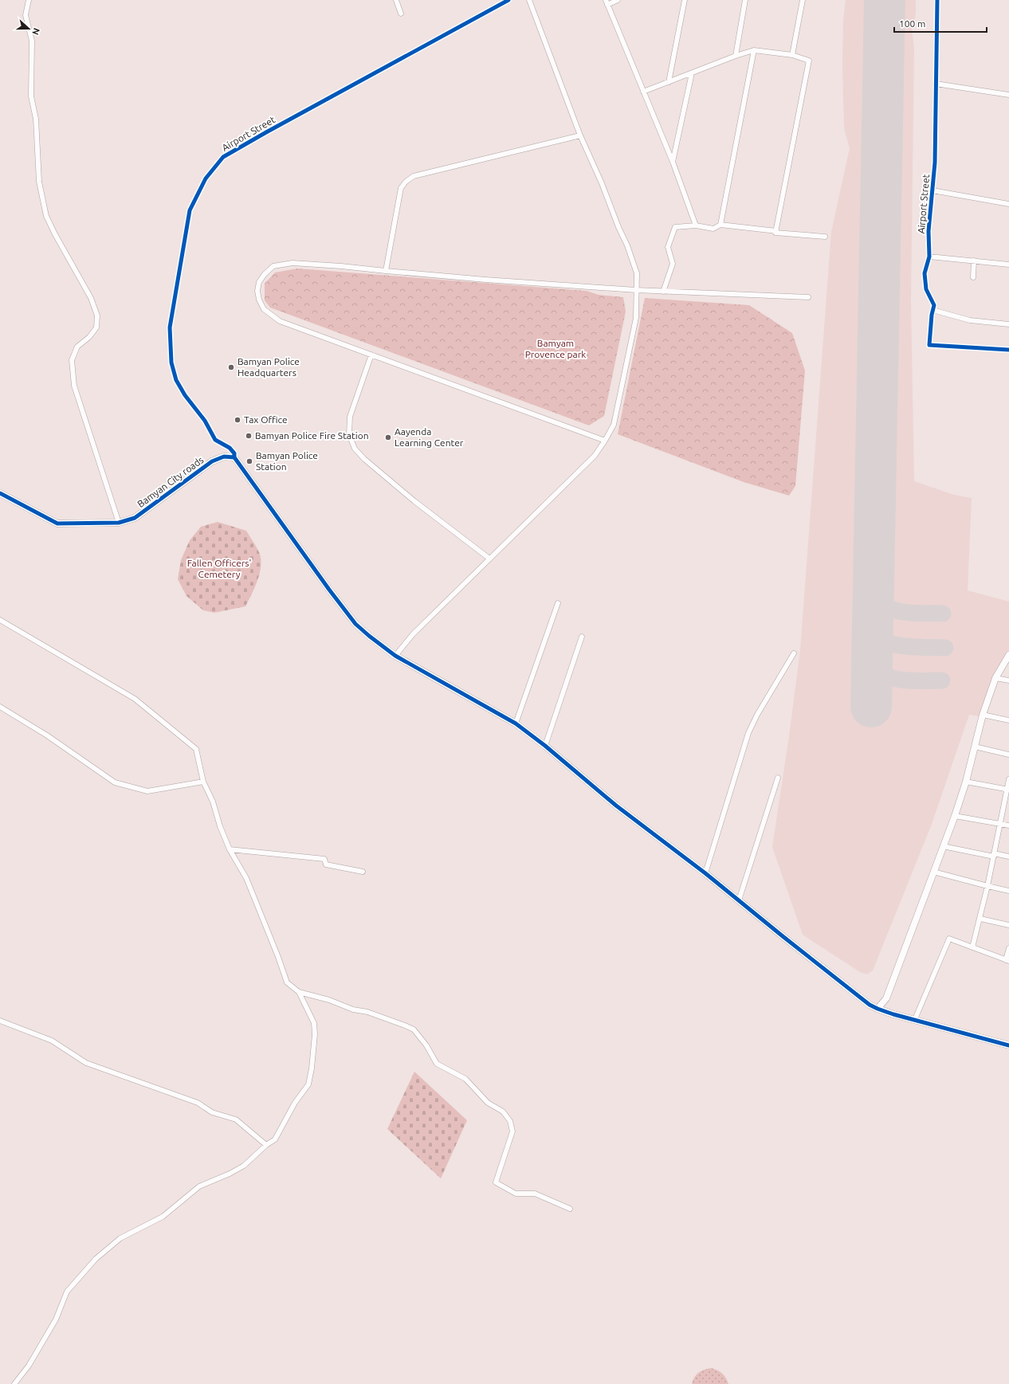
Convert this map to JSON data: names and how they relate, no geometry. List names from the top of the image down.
{
  "streets": {
    "street": ["Airport Street", "Bamyan City roads"]
  },
  "crossings": [
    ["Airport Street", "Bamyan City roads"]
  ],
  "parks": ["Bamyam Provence park", "Fallen Officers' Cemetery"],
  "places": [
    "Bamyan Police Headquarters",
    "Tax Office",
    "Bamyan Police Fire Station",
    "Aayenda Learning Center",
    "Bamyan Police Station"
  ],
  "scale_bar": "100 m",
  "north": "right"
}
